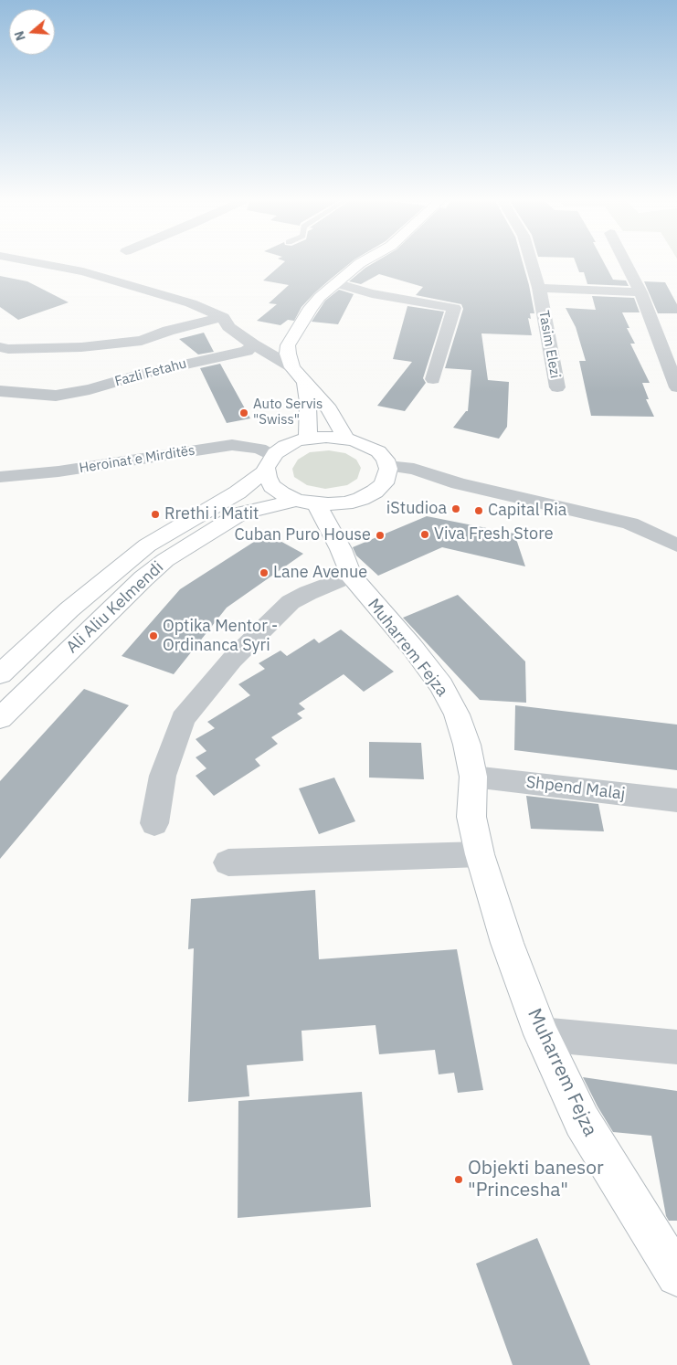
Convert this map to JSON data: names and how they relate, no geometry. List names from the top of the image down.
{
  "streets": {
    "street": [
      "Tasim Elezi",
      "Fazli Fetahu",
      "Heroinat e Mirditës",
      "Ali Aliu Kelmendi",
      "Muharrem Fejza",
      "Shpend Malaj"
    ]
  },
  "crossings": [
    ["Heroinat e Mirditës", "Ali Aliu Kelmendi"],
    ["Heroinat e Mirditës", "Muharrem Fejza"],
    ["Ali Aliu Kelmendi", "Muharrem Fejza"],
    ["Muharrem Fejza", "Shpend Malaj"]
  ],
  "places": [
    "Auto Servis \"Swiss\"",
    "iStudioa",
    "Capital Ria",
    "Rrethi i Matit",
    "Viva Fresh Store",
    "Cuban Puro House",
    "Lane Avenue",
    "Optika Mentor - Ordinanca Syri",
    "Objekti banesor \"Princesha\""
  ],
  "north": "left"
}
